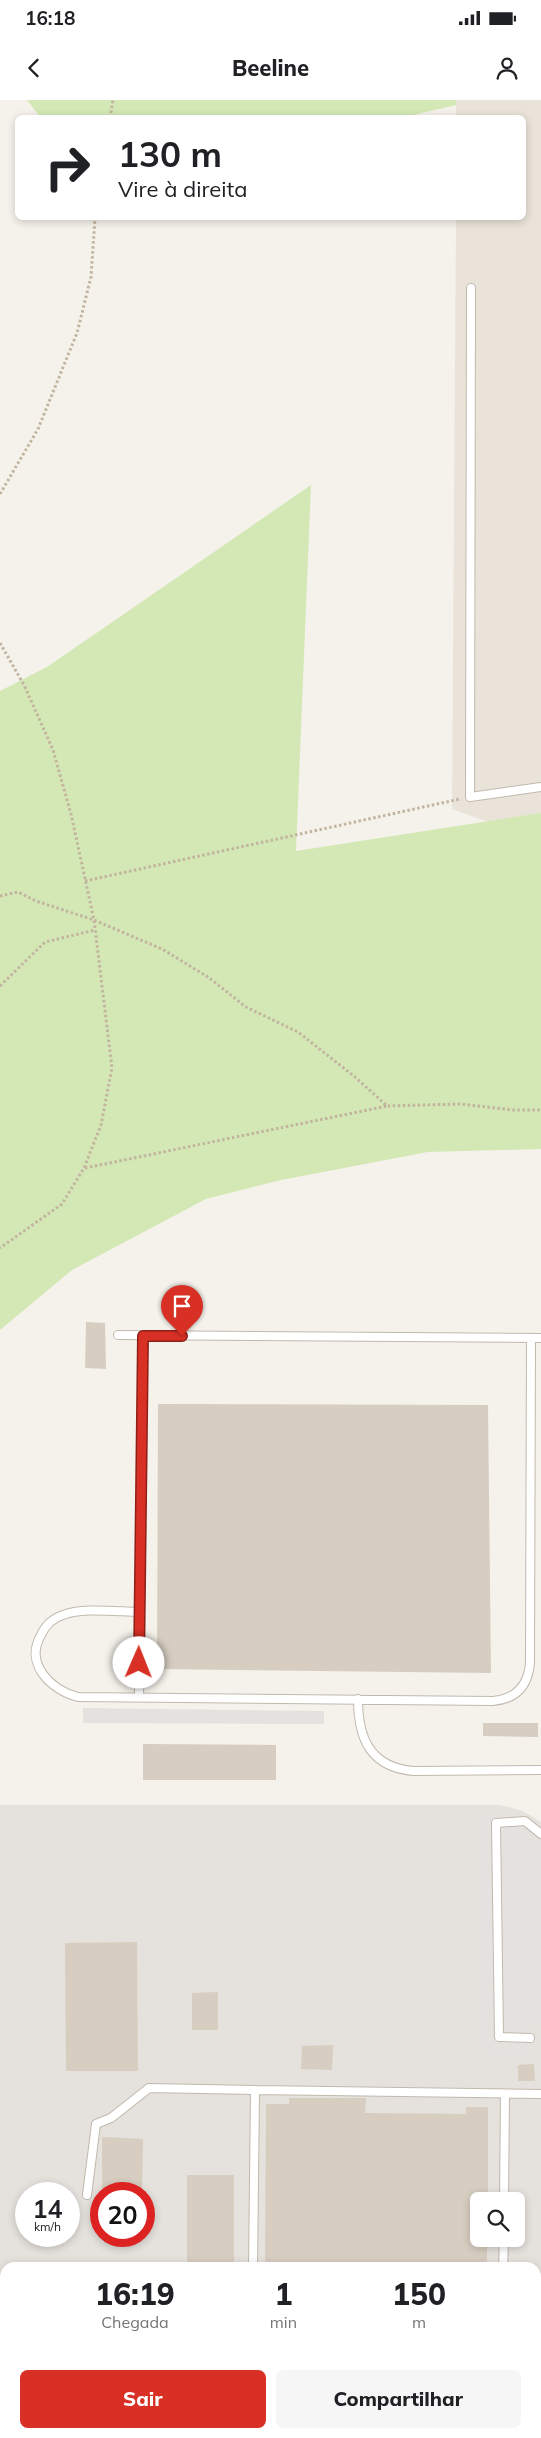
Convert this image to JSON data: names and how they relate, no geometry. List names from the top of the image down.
{
  "page": {
    "status": "16:18",
    "header": "Beeline",
    "turn": ["130 m", "Vire à direita"],
    "speed": "14 km/h",
    "limit": "20",
    "eta": [
      "16:19",
      "Chegada",
      "1",
      "min",
      "150",
      "m"
    ],
    "buttons": ["Sair", "Compartilhar"]
  }
}
